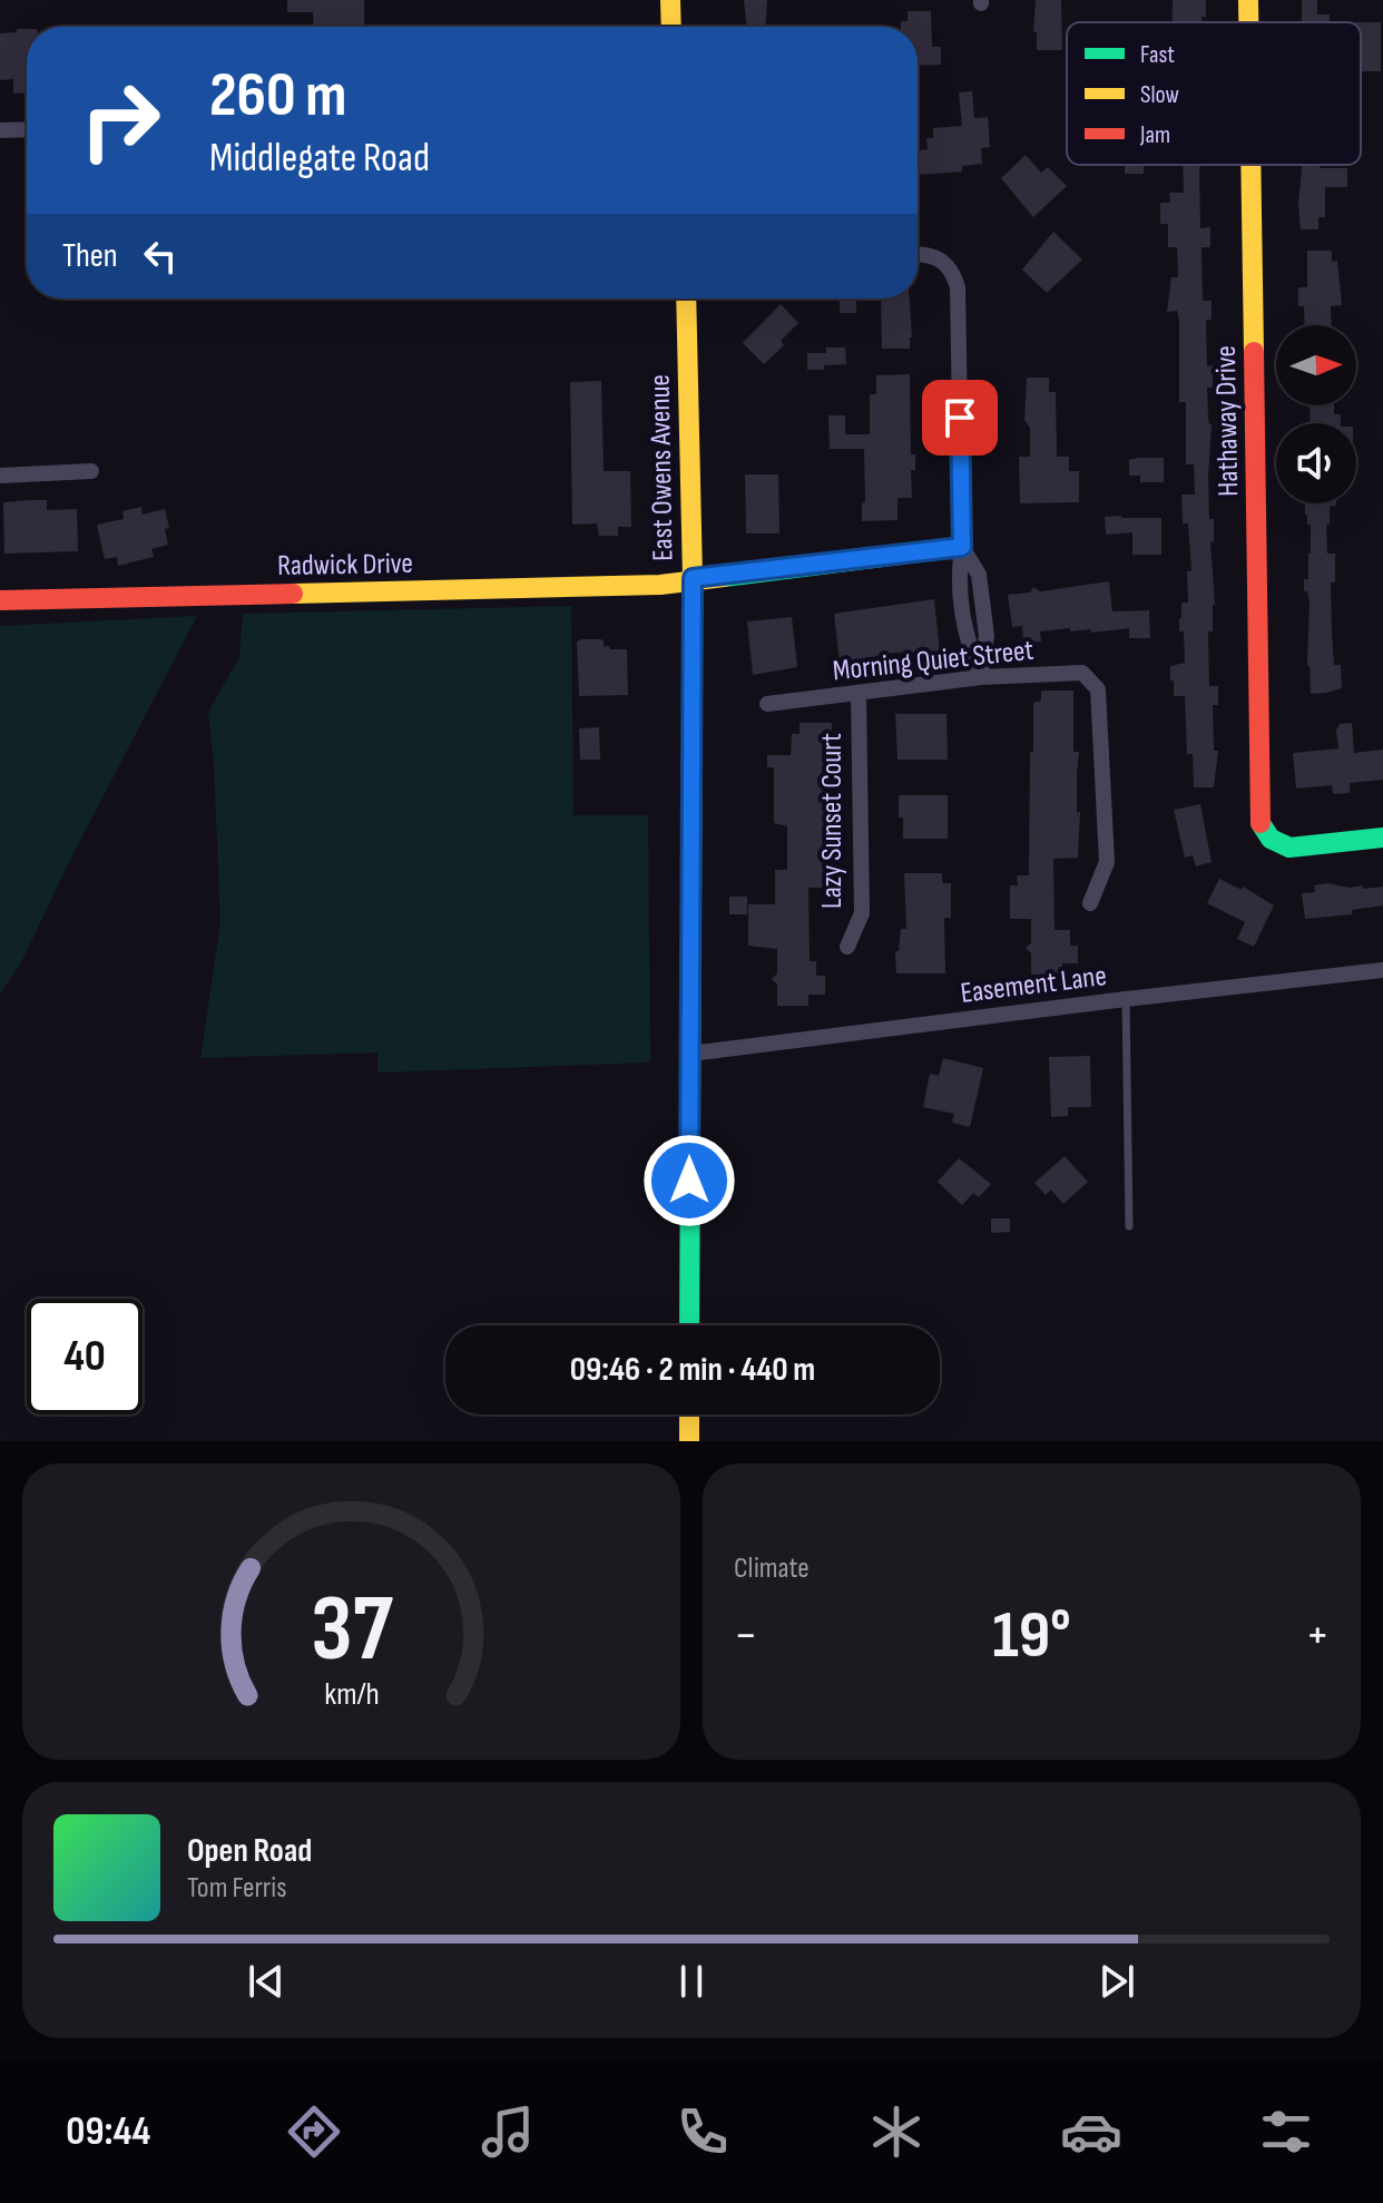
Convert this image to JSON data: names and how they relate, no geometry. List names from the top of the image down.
{
  "streets": {
    "street": [
      "Hathaway Drive",
      "East Owens Avenue",
      "Radwick Drive",
      "Morning Quiet Street",
      "Lazy Sunset Court",
      "Easement Lane"
    ]
  },
  "crossings": [
    ["East Owens Avenue", "Radwick Drive"],
    ["East Owens Avenue", "Easement Lane"],
    ["Morning Quiet Street", "Lazy Sunset Court"]
  ],
  "legend": ["Fast", "Slow", "Jam"],
  "north": "right",
  "page": {
    "turn": ["260 m", "Middlegate Road"],
    "then": "Then",
    "limit": "40",
    "trip": "09:46 · 2 min · 440 m",
    "tile": "Climate",
    "heat": ["−", "19°", "+"],
    "song": ["Open Road", "Tom Ferris"],
    "tabs": "09:44",
    "gauge": ["37", "km/h"]
  }
}
